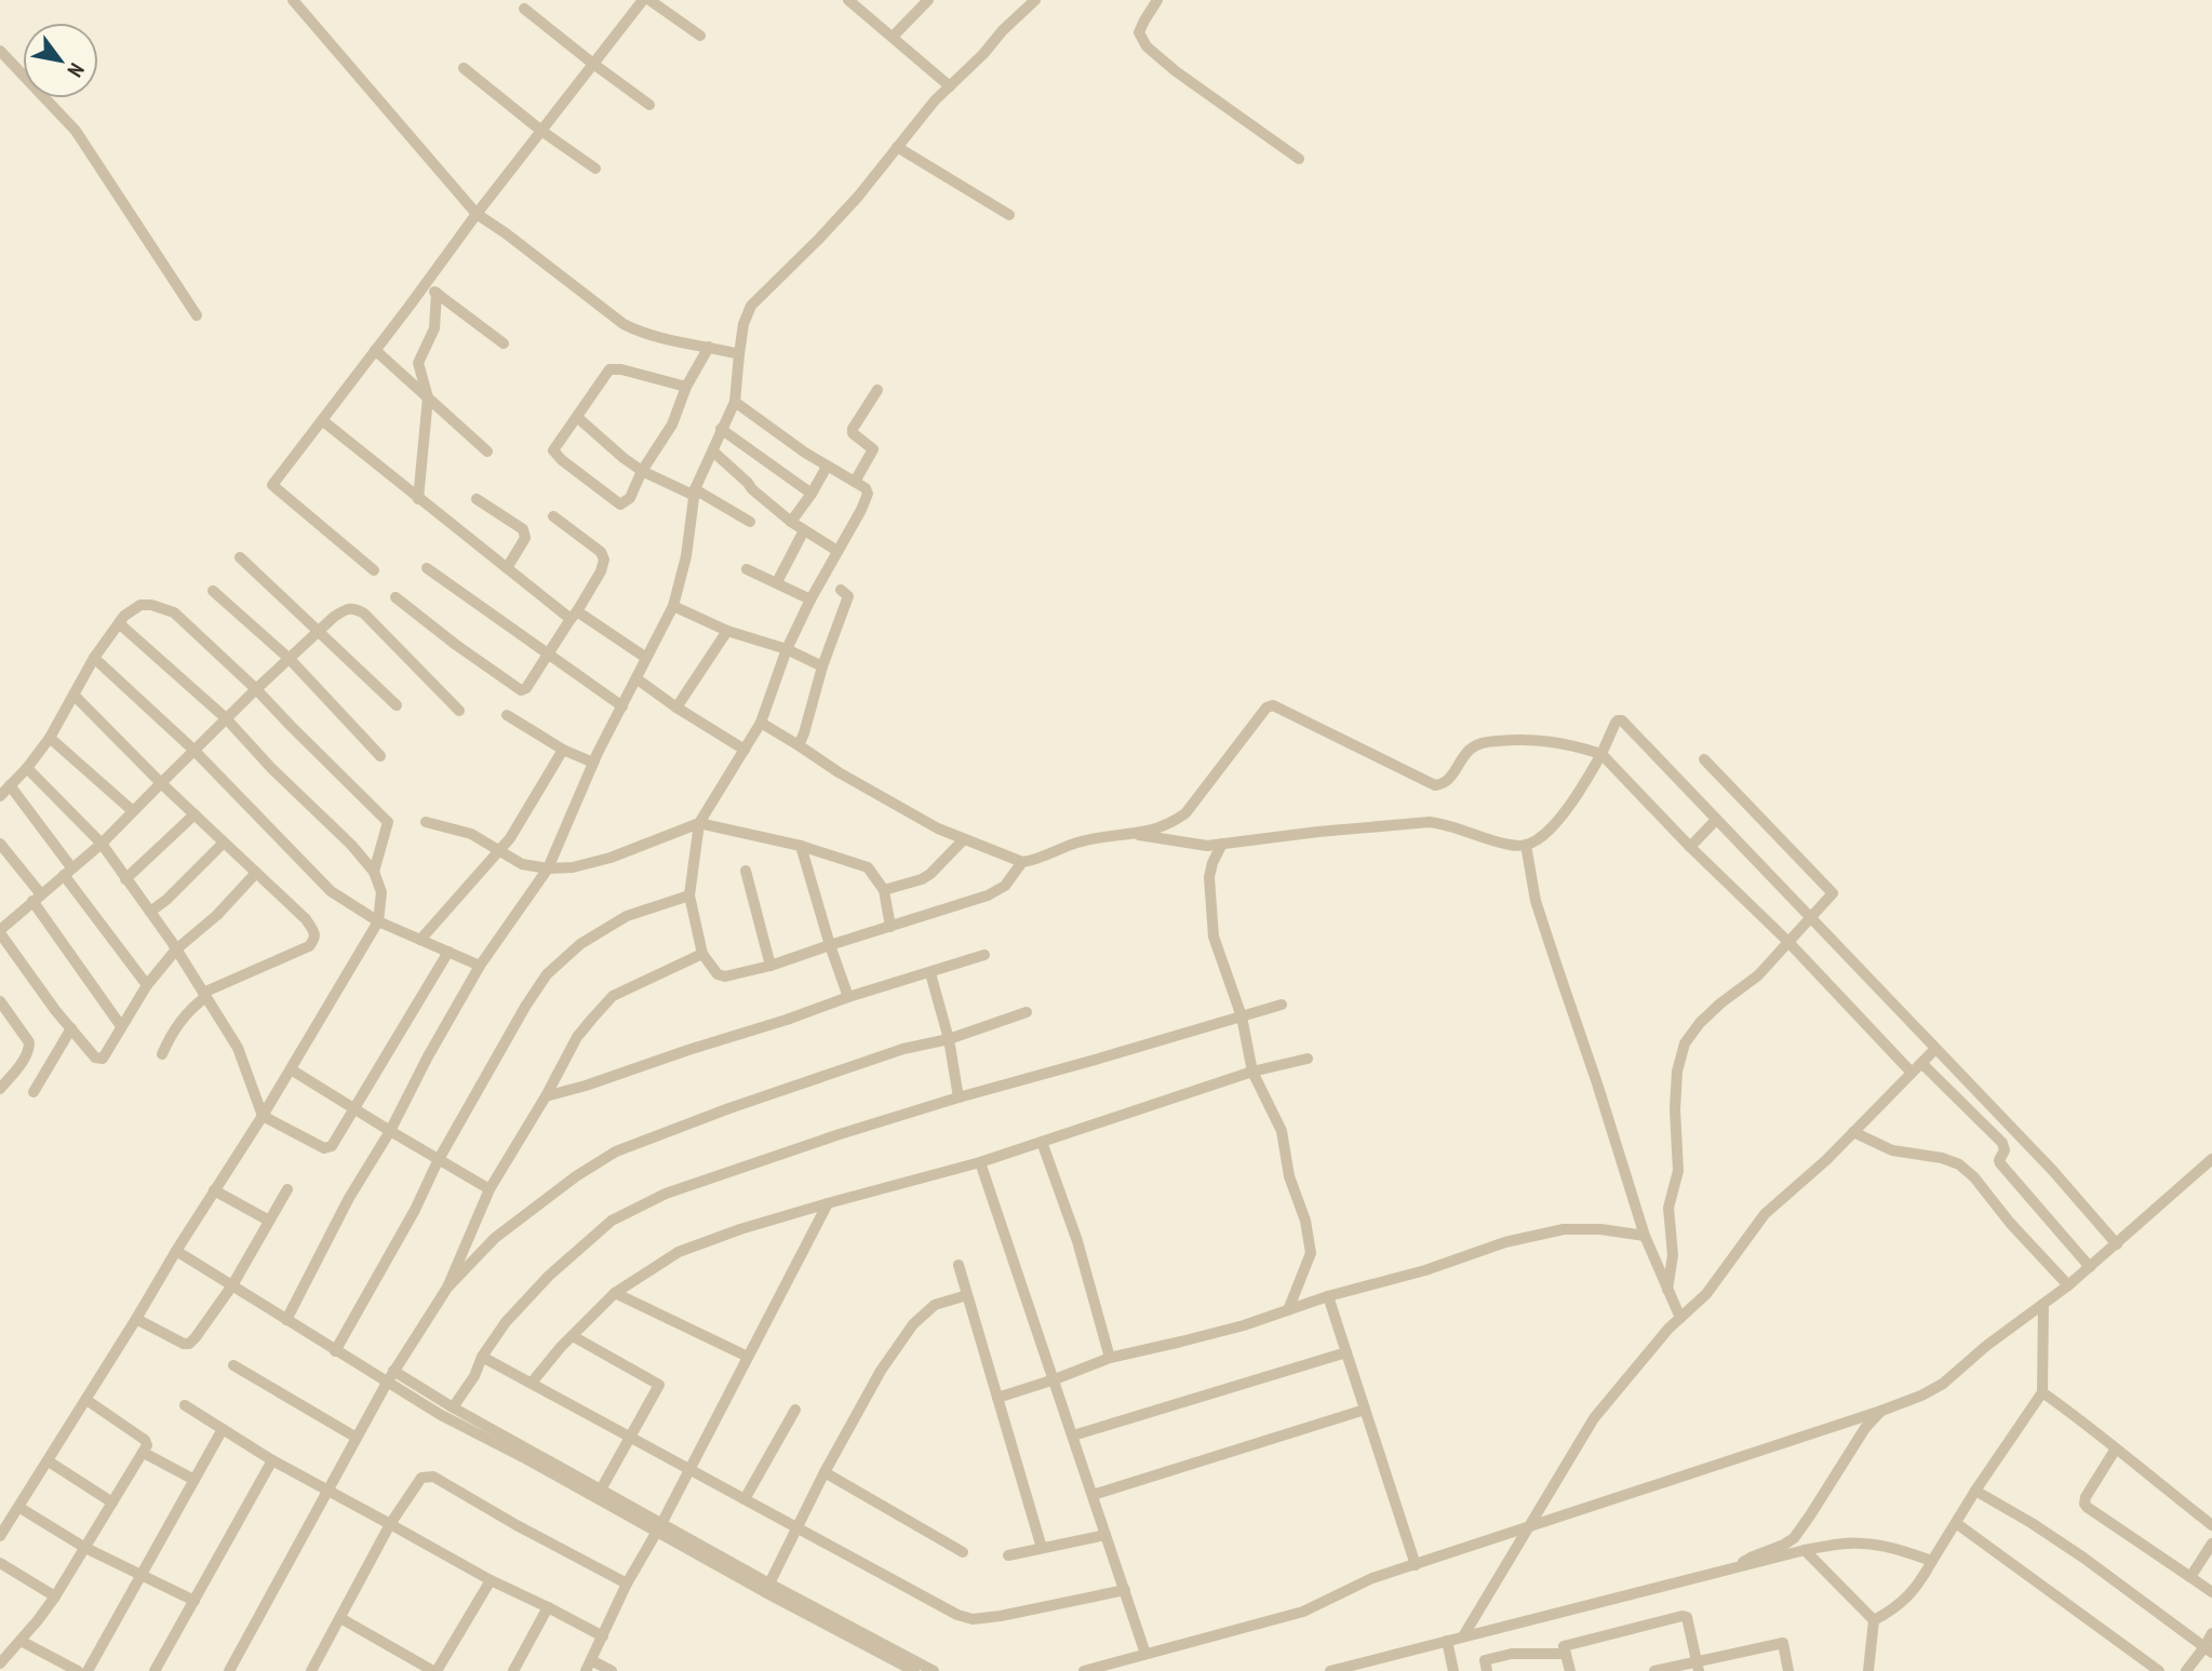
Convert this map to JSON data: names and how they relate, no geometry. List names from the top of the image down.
{
  "north": "bottom right"
}
